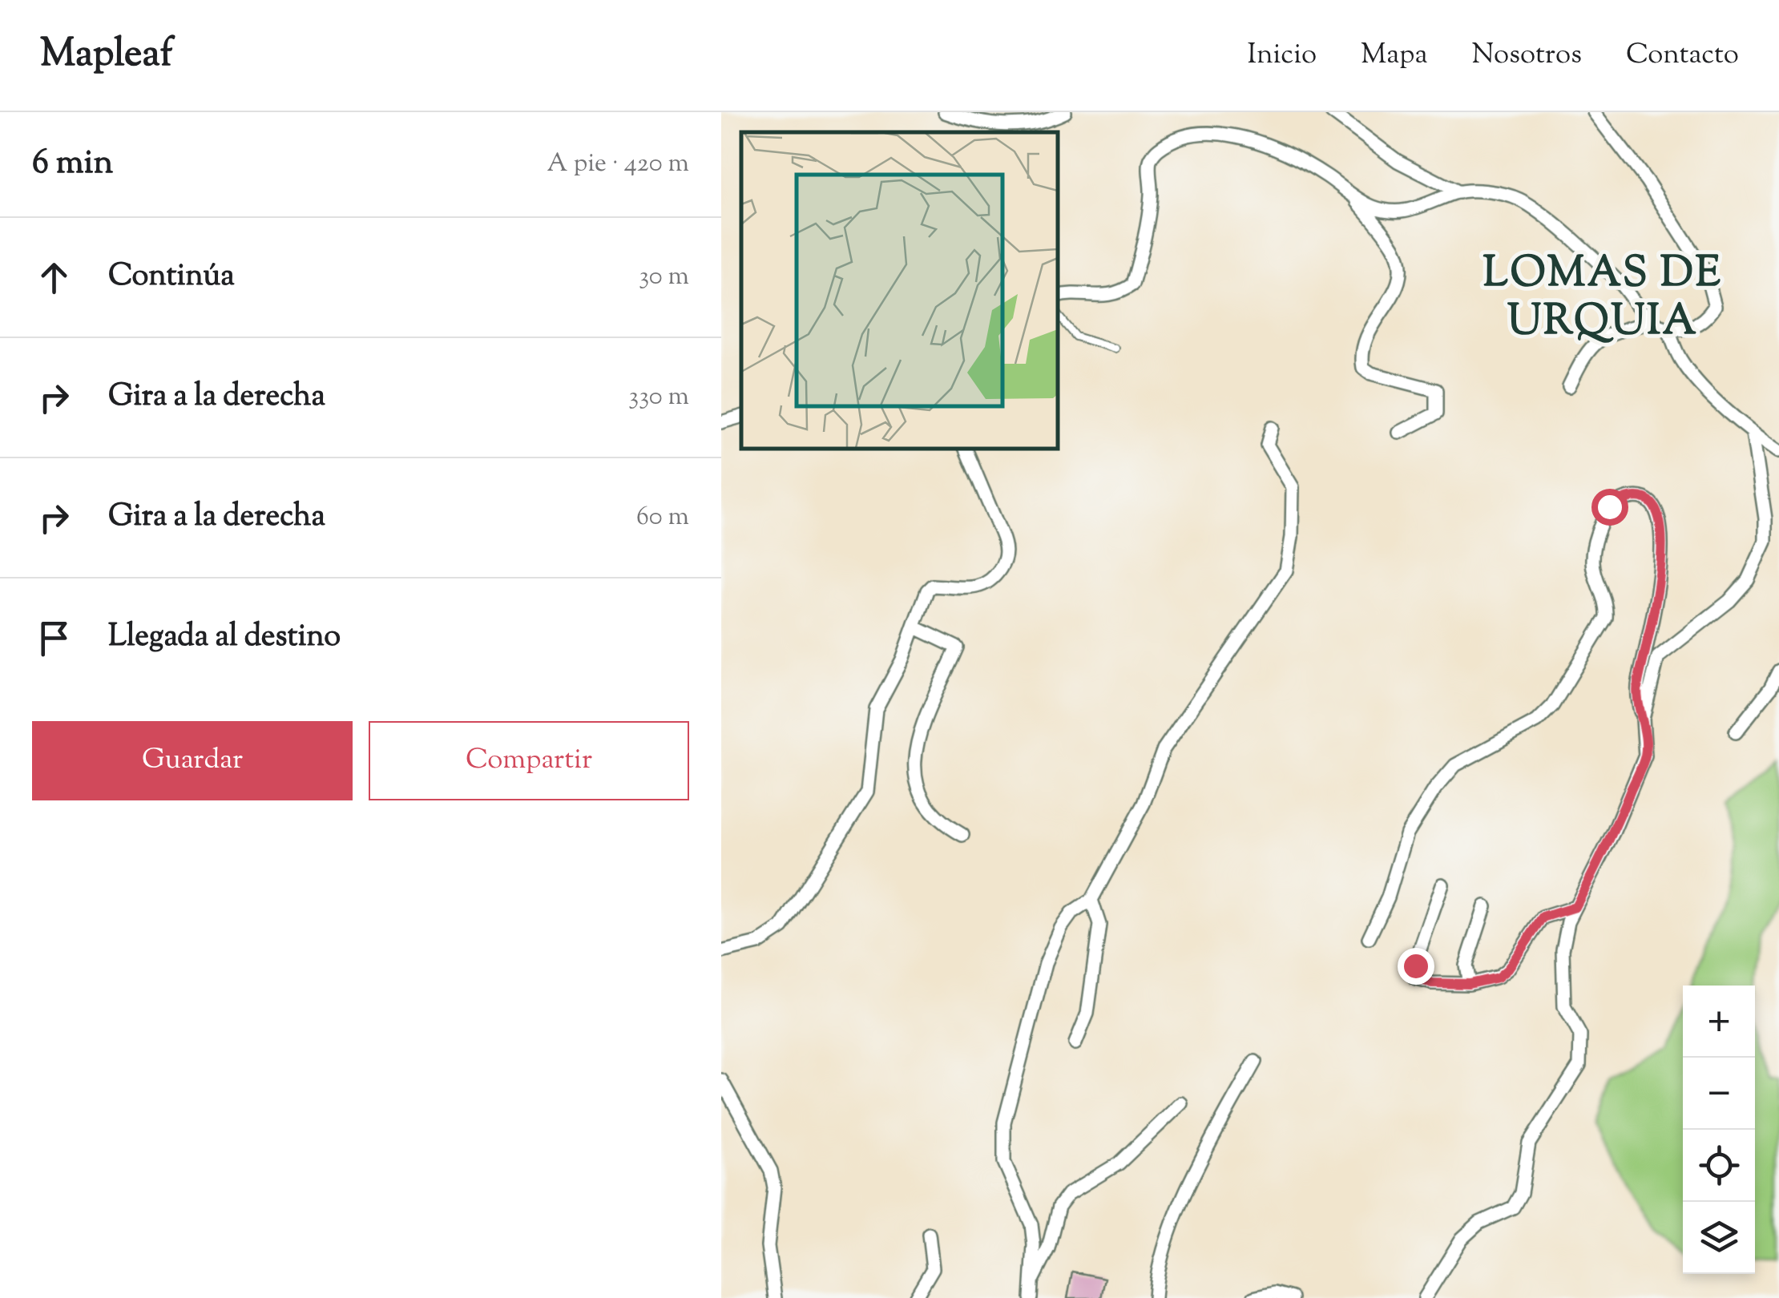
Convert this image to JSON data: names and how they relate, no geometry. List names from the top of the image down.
{
  "districts": ["LOMAS DE URQUIA"],
  "page": {
    "header": "Mapleaf",
    "nav": [
      "Inicio",
      "Mapa",
      "Nosotros",
      "Contacto"
    ],
    "heading": ["6 min", "A pie · 420 m"],
    "list": [
      ["Continúa", "30 m"],
      ["Gira a la derecha", "330 m"],
      ["Gira a la derecha", "60 m"],
      "Llegada al destino"
    ],
    "buttons": ["Guardar", "Compartir"],
    "map_buttons": ["+", "−"]
  }
}
